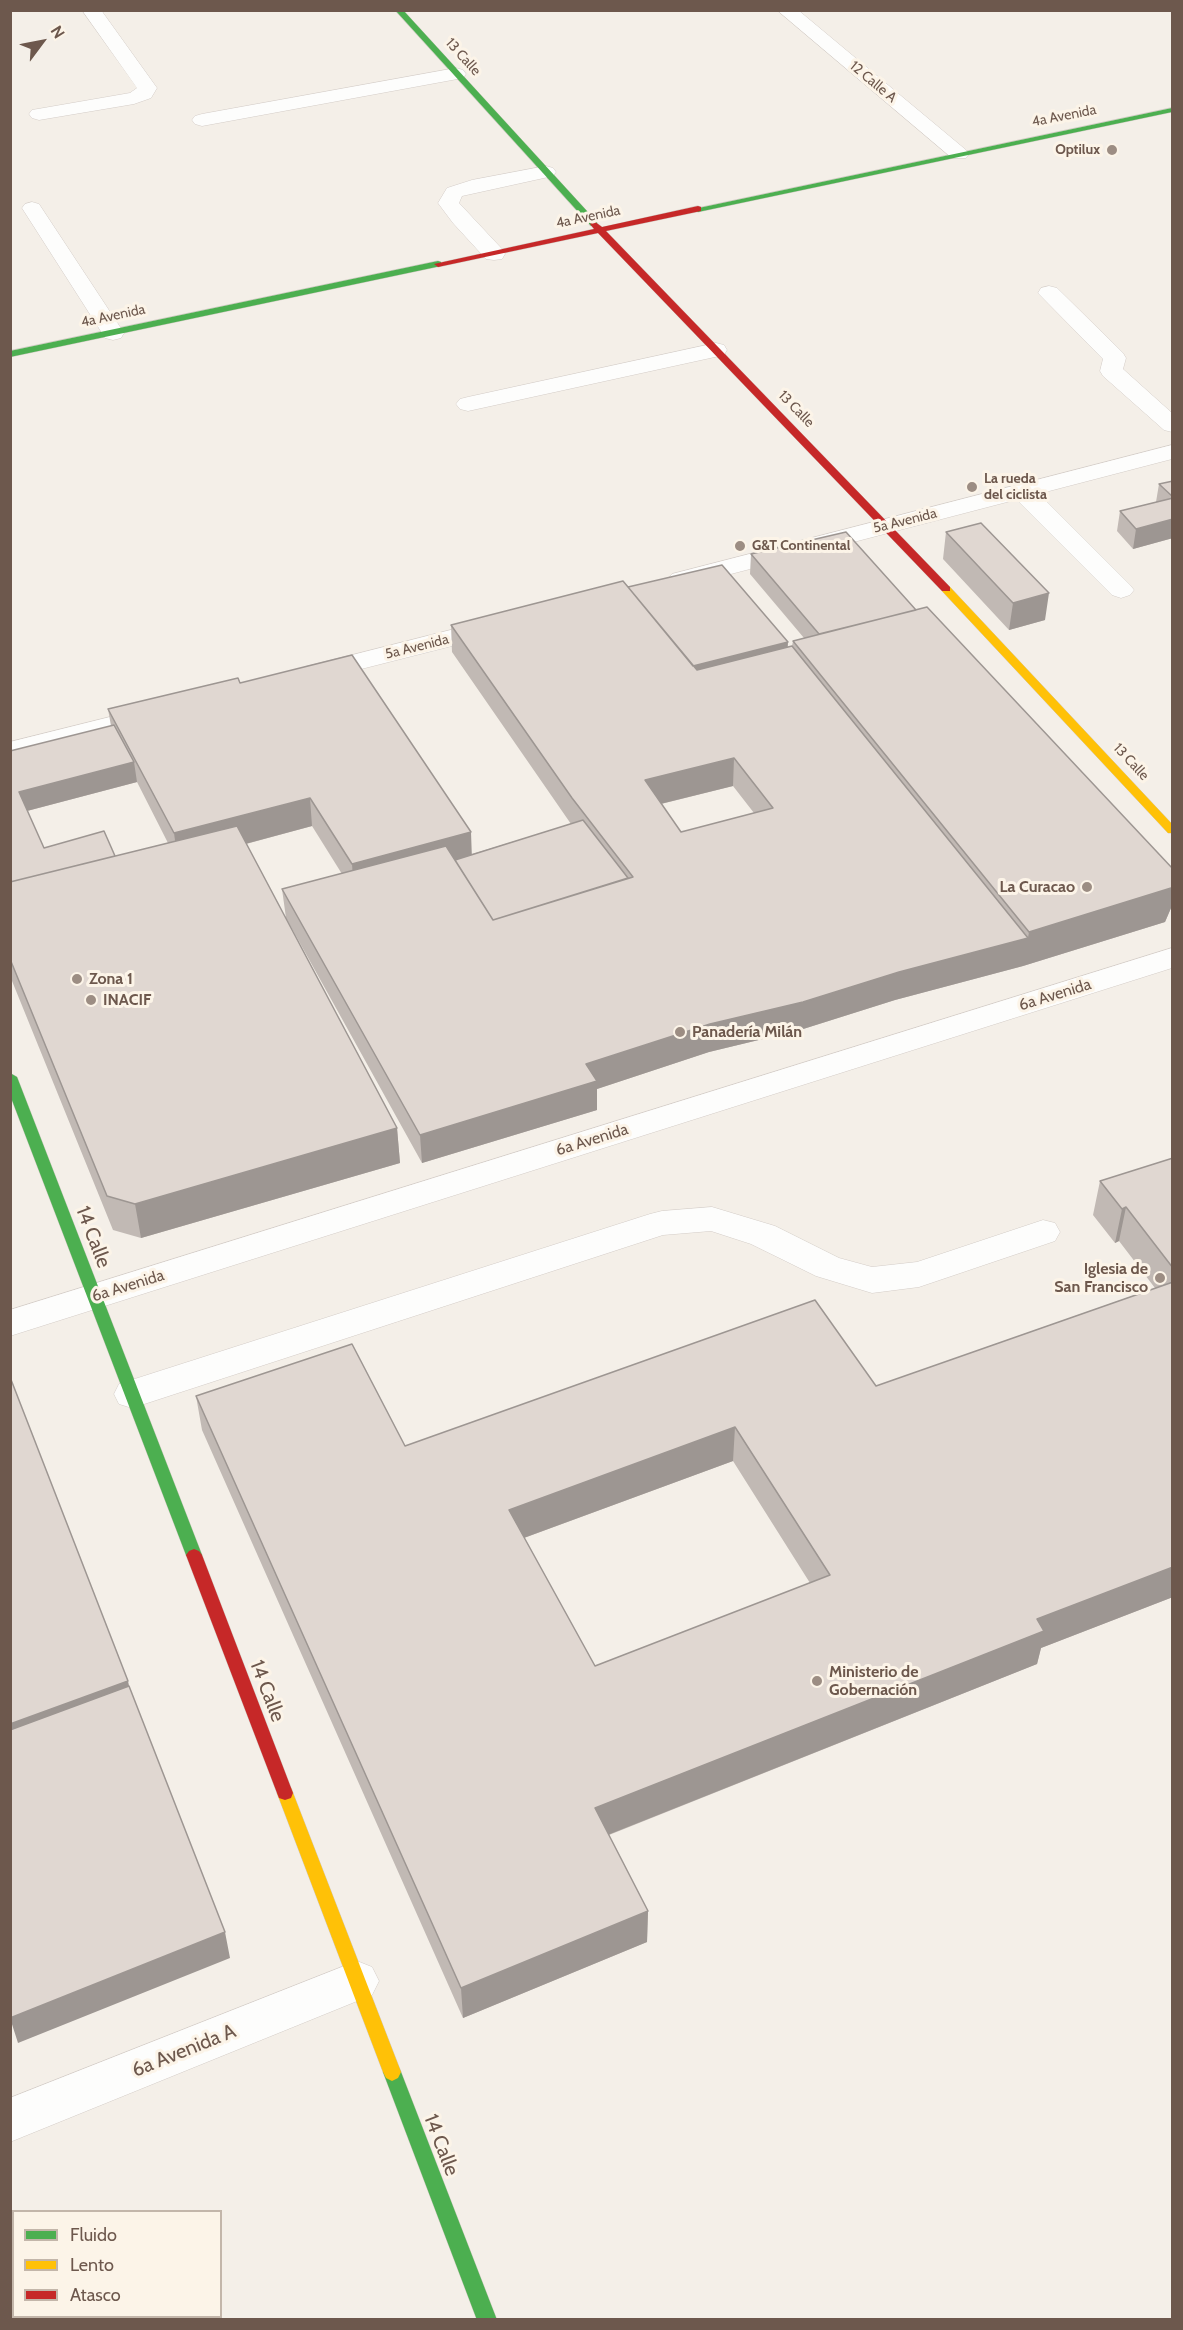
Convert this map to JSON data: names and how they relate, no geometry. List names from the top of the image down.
{
  "streets": {
    "street": [
      "13 Calle",
      "12 Calle A",
      "4a Avenida",
      "5a Avenida",
      "6a Avenida",
      "14 Calle",
      "6a Avenida A"
    ]
  },
  "crossings": [
    ["13 Calle", "4a Avenida"],
    ["13 Calle", "5a Avenida"],
    ["12 Calle A", "4a Avenida"],
    ["6a Avenida", "14 Calle"],
    ["14 Calle", "6a Avenida A"]
  ],
  "places": [
    "Optilux",
    "La rueda del ciclista",
    "G&T Continental",
    "La Curacao",
    "Zona 1",
    "INACIF",
    "Panadería Milán",
    "Iglesia de San Francisco",
    "Ministerio de Gobernación"
  ],
  "legend": ["Fluido", "Lento", "Atasco"],
  "north": "top right"
}
